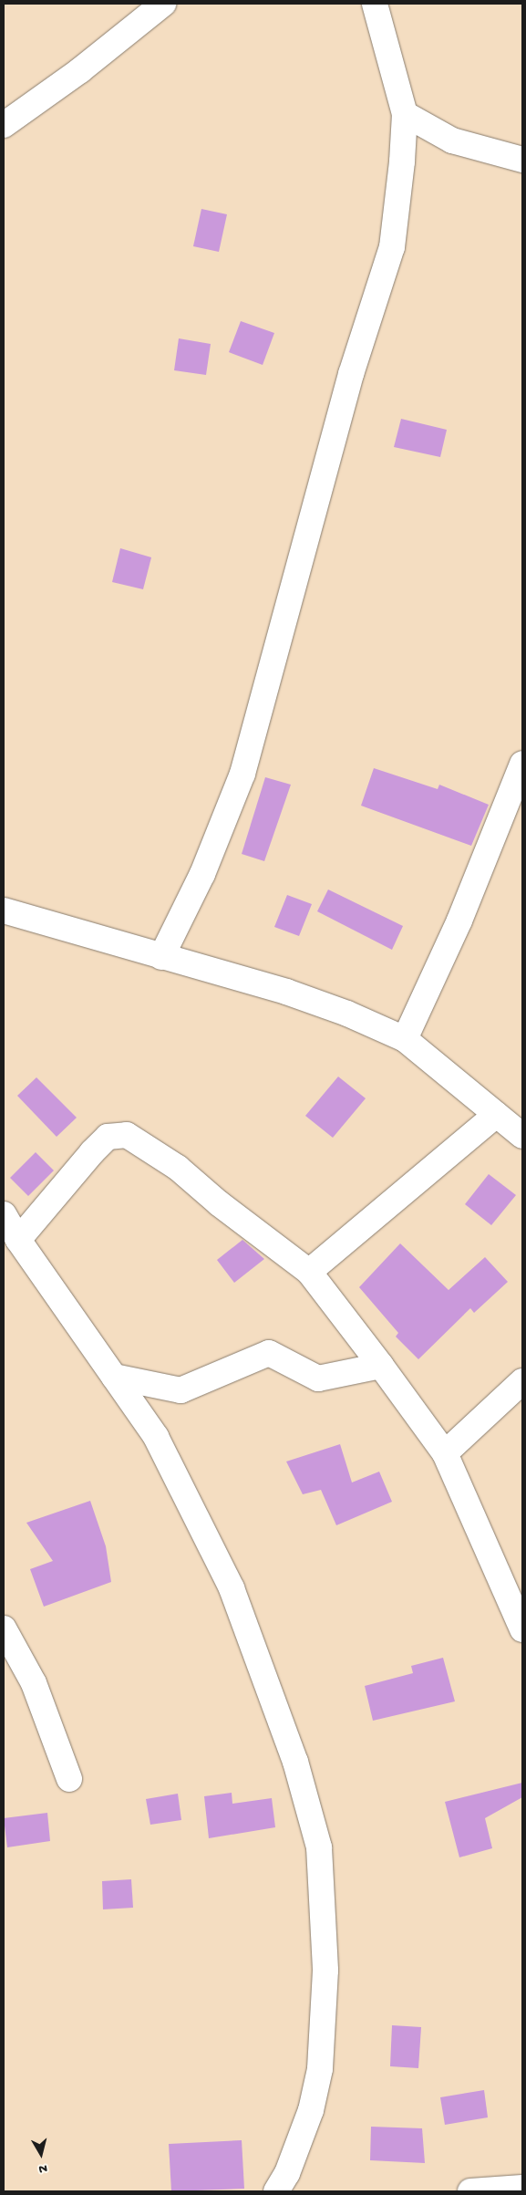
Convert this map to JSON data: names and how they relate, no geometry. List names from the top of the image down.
{
  "north": "bottom"
}
